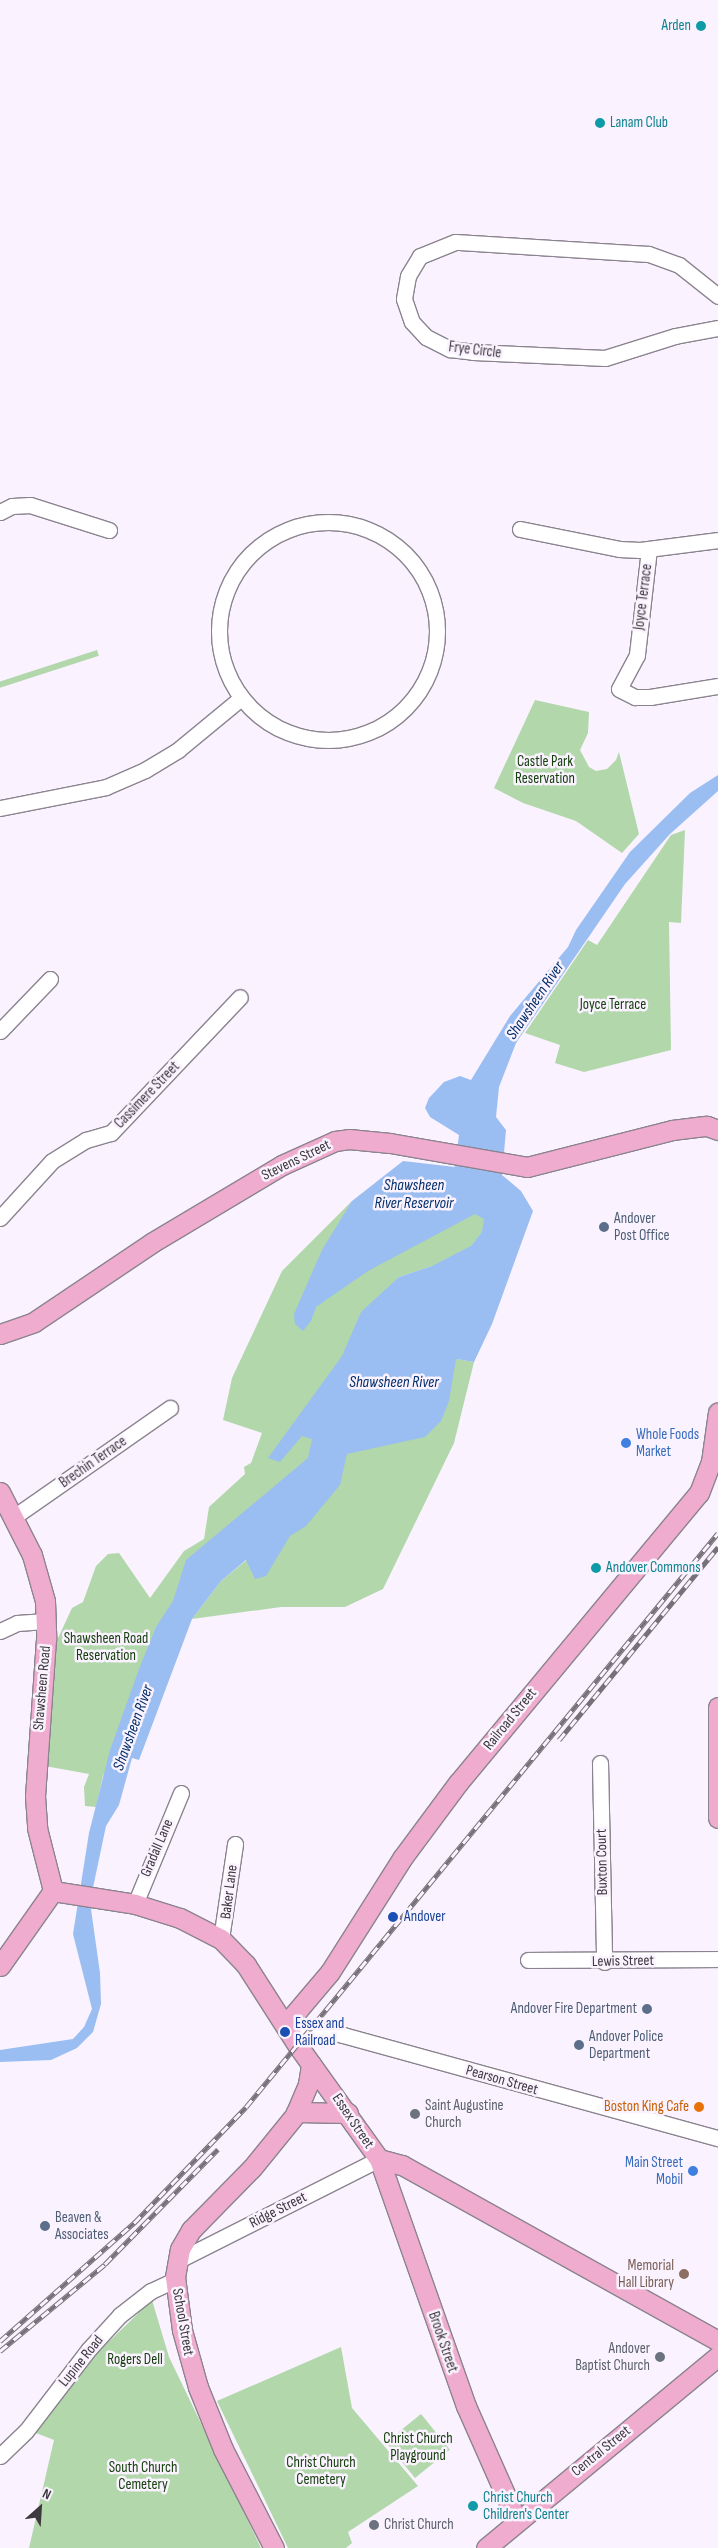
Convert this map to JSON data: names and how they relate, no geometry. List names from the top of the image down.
{
  "streets": {
    "main road": [
      "Stevens Street",
      "Shawsheen Road",
      "Railroad Street",
      "Essex Street",
      "School Street",
      "Brook Street",
      "Central Street"
    ],
    "street": [
      "Frye Circle",
      "Joyce Terrace",
      "Cassimere Street",
      "Brechin Terrace",
      "Gradall Lane",
      "Buxton Court",
      "Baker Lane",
      "Lewis Street",
      "Pearson Street",
      "Ridge Street",
      "Lupine Road"
    ]
  },
  "crossings": [
    ["Brechin Terrace", "Shawsheen Road"],
    ["Shawsheen Road", "Essex Street"],
    ["Railroad Street", "Pearson Street"],
    ["Railroad Street", "Essex Street"],
    ["Gradall Lane", "Essex Street"],
    ["Buxton Court", "Lewis Street"],
    ["Baker Lane", "Essex Street"],
    ["Pearson Street", "Essex Street"],
    ["Essex Street", "Ridge Street"],
    ["Essex Street", "School Street"],
    ["Essex Street", "Brook Street"],
    ["Ridge Street", "School Street"],
    ["Ridge Street", "Brook Street"],
    ["School Street", "Lupine Road"],
    ["Brook Street", "Central Street"]
  ],
  "water": ["Shawsheen River", "Shawsheen River Reservoir"],
  "parks": [
    "Castle Park Reservation",
    "Joyce Terrace",
    "Shawsheen Road Reservation",
    "Rogers Dell",
    "Christ Church Playground",
    "Christ Church Cemetery",
    "South Church Cemetery"
  ],
  "places": [
    "Arden",
    "Lanam Club",
    "Andover Post Office",
    "Whole Foods Market",
    "Andover Commons",
    "Andover",
    "Andover Fire Department",
    "Essex and Railroad",
    "Andover Police Department",
    "Boston King Cafe",
    "Saint Augustine Church",
    "Main Street Mobil",
    "Beaven & Associates",
    "Memorial Hall Library",
    "Andover Baptist Church",
    "Christ Church Children's Center",
    "Christ Church"
  ],
  "north": "top right"
}
